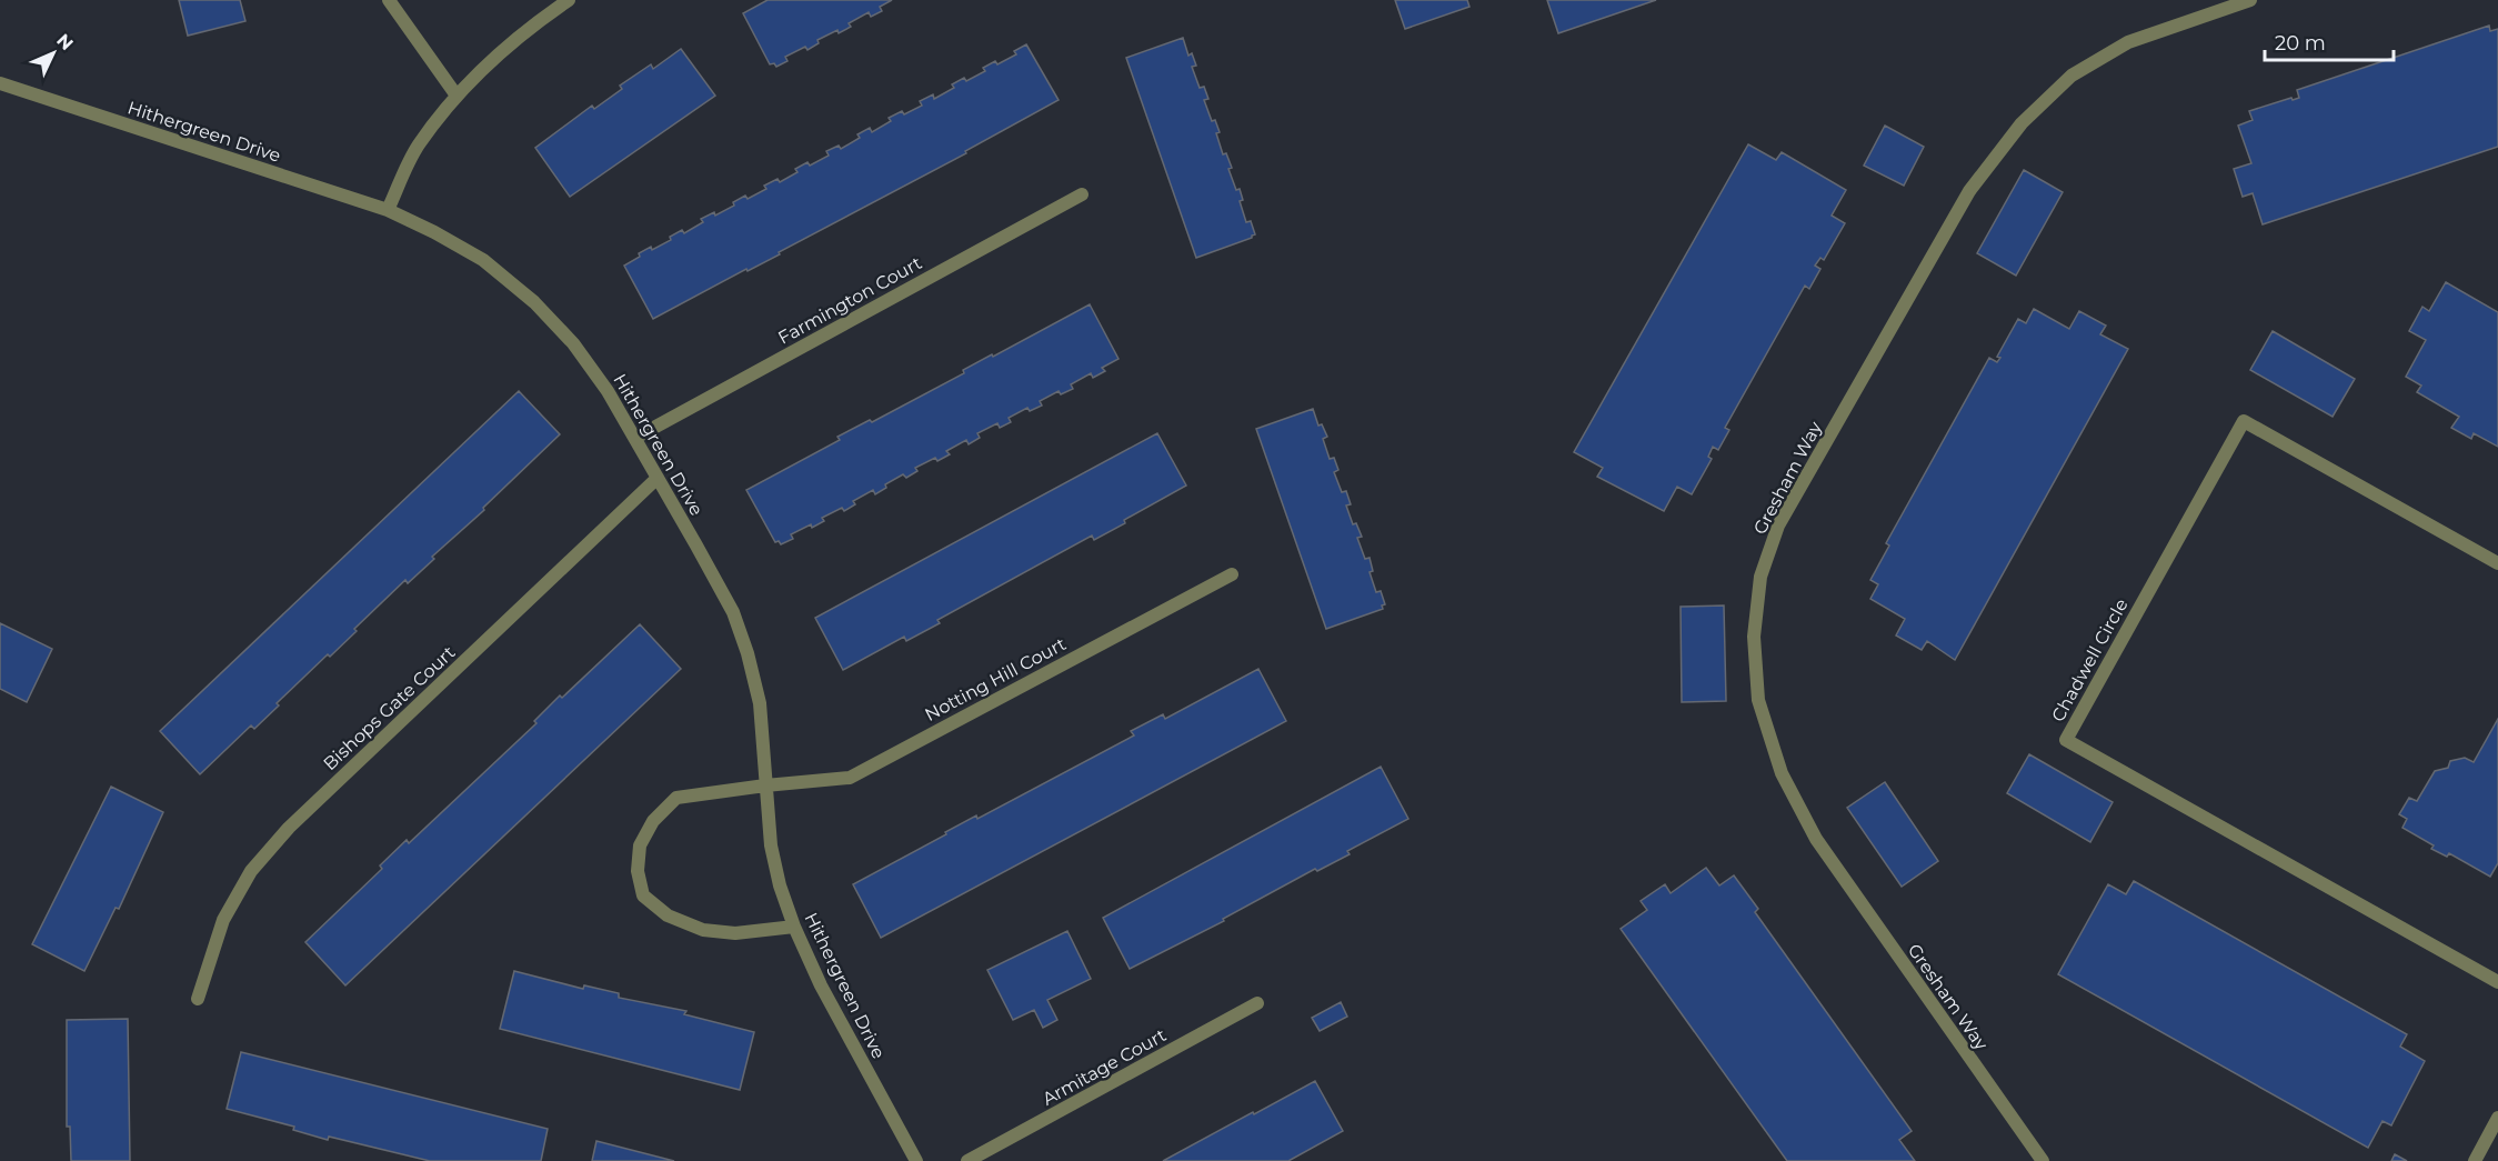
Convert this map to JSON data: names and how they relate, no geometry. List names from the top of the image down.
{
  "streets": {
    "street": [
      "Hithergreen Drive",
      "Farmington Court",
      "Gresham Way",
      "Chadwell Circle",
      "Notting Hill Court",
      "Bishops Gate Court",
      "Armitage Court"
    ]
  },
  "crossings": [
    ["Hithergreen Drive", "Farmington Court"],
    ["Hithergreen Drive", "Notting Hill Court"],
    ["Hithergreen Drive", "Bishops Gate Court"]
  ],
  "scale_bar": "20 m",
  "north": "top right"
}
